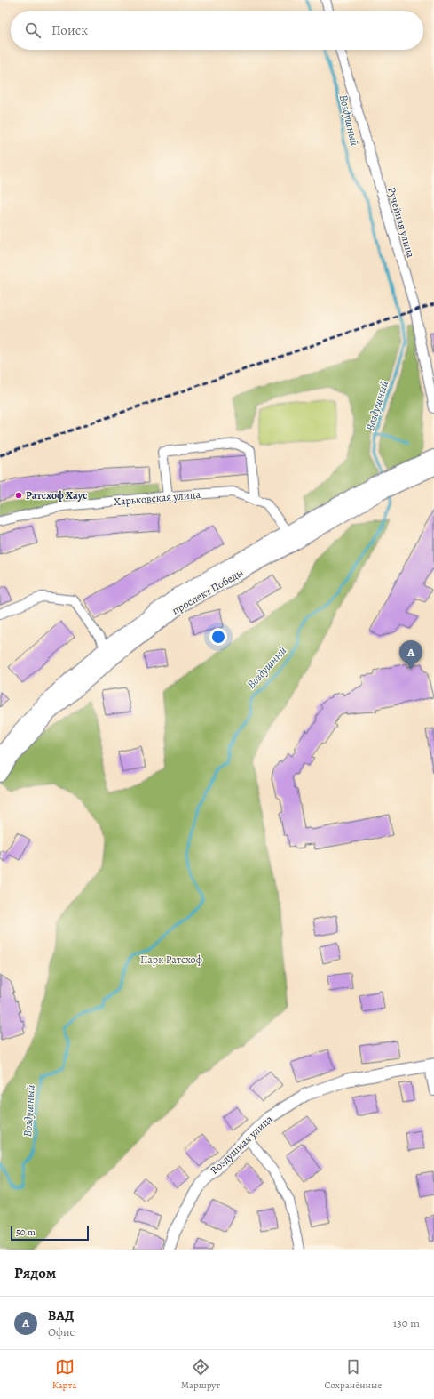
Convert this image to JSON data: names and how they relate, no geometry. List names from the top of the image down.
{
  "streets": {
    "main road": ["проспект Победы"],
    "street": ["Ручейная улица", "Харьковская улица", "Воздушная улица"]
  },
  "crossings": [
    ["Харьковская улица", "проспект Победы"]
  ],
  "water": ["Воздушный"],
  "parks": ["Парк Ратсхоф"],
  "places": ["Ратсхоф Хаус"],
  "scale_bar": "50 m",
  "page": {
    "search": "Поиск",
    "pins": "A",
    "scale": "50 m",
    "heading": "Рядом",
    "list": [
      {
        "mark": "A",
        "name": "ВАД",
        "note": "Офис",
        "value": "130 m"
      }
    ],
    "nav": ["Карта", "Маршрут", "Сохранённые"]
  }
}
